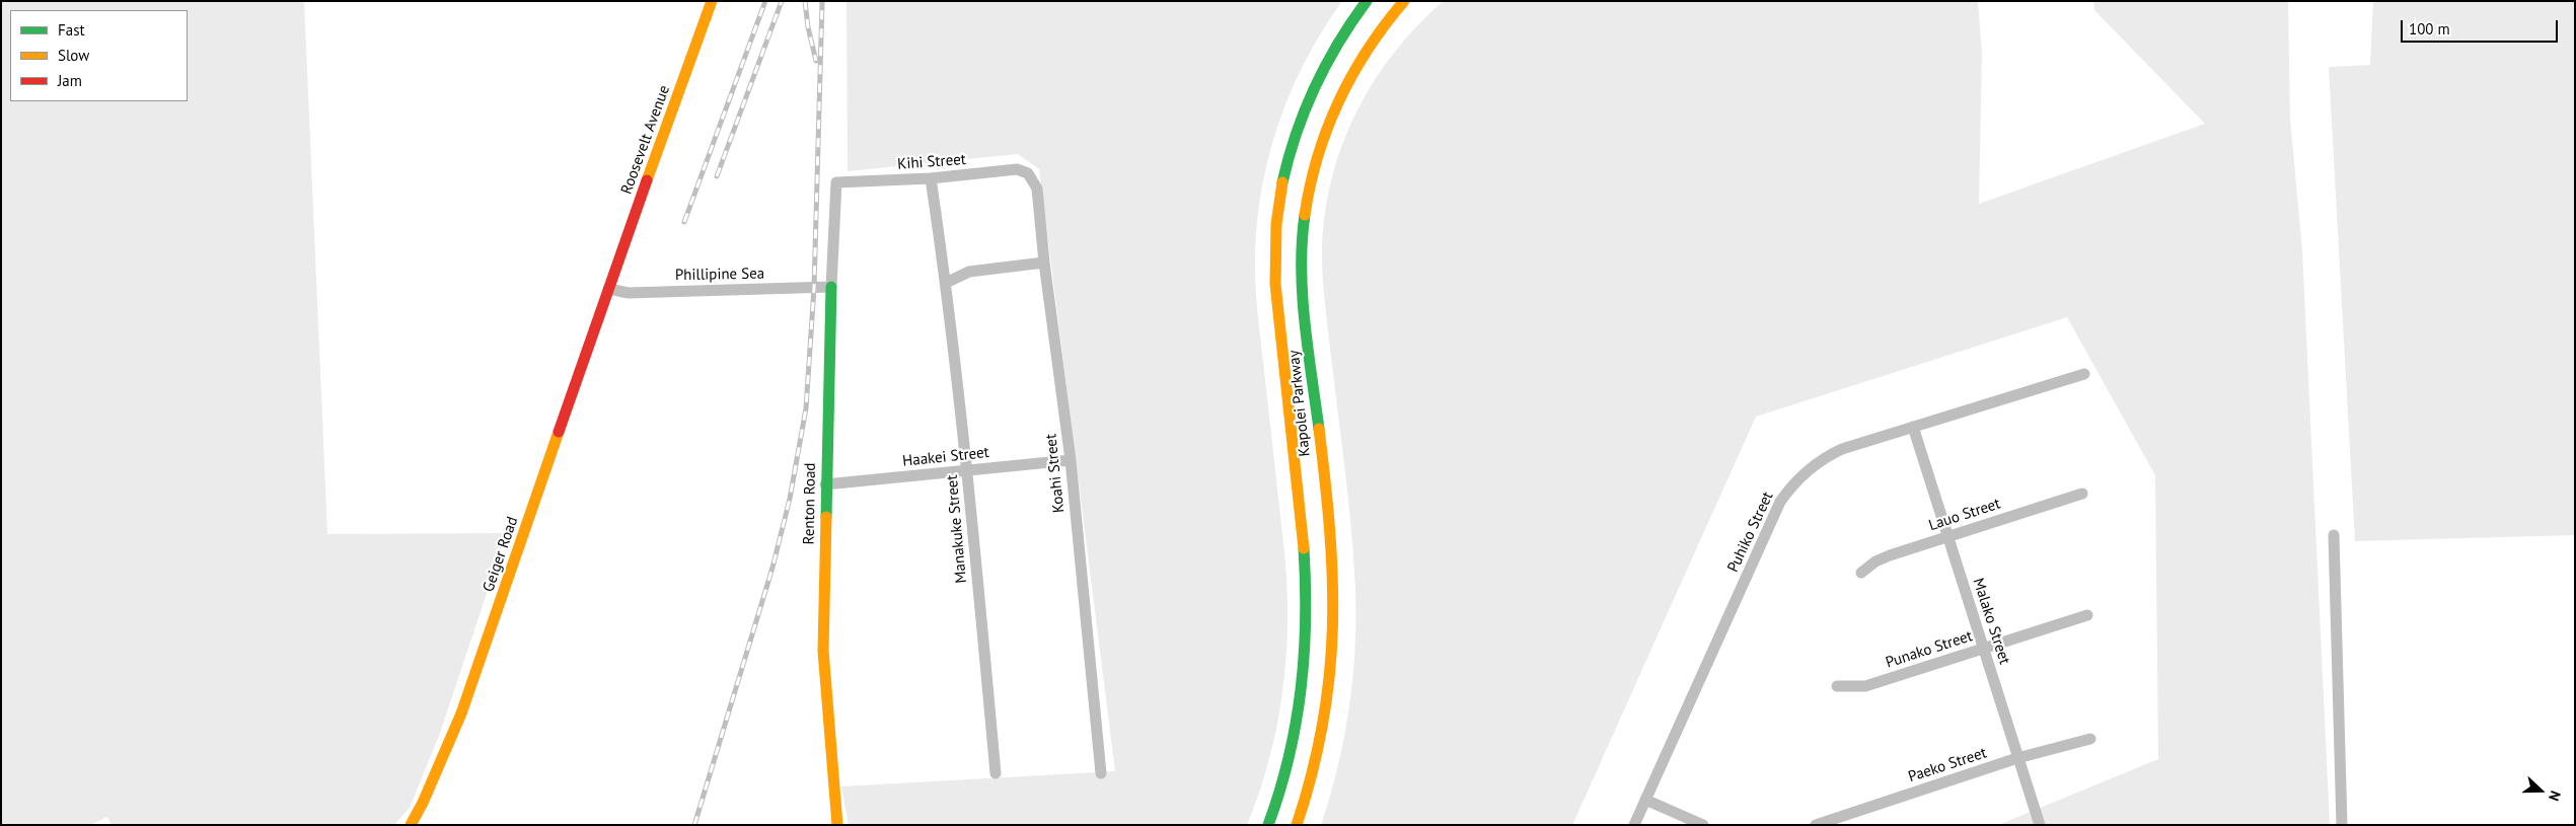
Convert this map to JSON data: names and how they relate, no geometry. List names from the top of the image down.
{
  "streets": {
    "main road": [
      "Roosevelt Avenue",
      "Kapolei Parkway",
      "Renton Road",
      "Geiger Road"
    ],
    "street": [
      "Kihi Street",
      "Phillipine Sea",
      "Haakei Street",
      "Koahi Street",
      "Lauo Street",
      "Manakuke Street",
      "Puhiko Street",
      "Malako Street",
      "Punako Street",
      "Paeko Street"
    ]
  },
  "crossings": [
    ["Roosevelt Avenue", "Phillipine Sea"],
    ["Roosevelt Avenue", "Geiger Road"],
    ["Kihi Street", "Koahi Street"],
    ["Kihi Street", "Renton Road"],
    ["Kihi Street", "Manakuke Street"],
    ["Phillipine Sea", "Renton Road"],
    ["Phillipine Sea", "Geiger Road"],
    ["Haakei Street", "Koahi Street"],
    ["Haakei Street", "Renton Road"],
    ["Haakei Street", "Manakuke Street"],
    ["Lauo Street", "Malako Street"],
    ["Puhiko Street", "Malako Street"],
    ["Malako Street", "Punako Street"],
    ["Malako Street", "Paeko Street"]
  ],
  "legend": ["Fast", "Slow", "Jam"],
  "scale_bar": "100 m",
  "north": "right"
}
